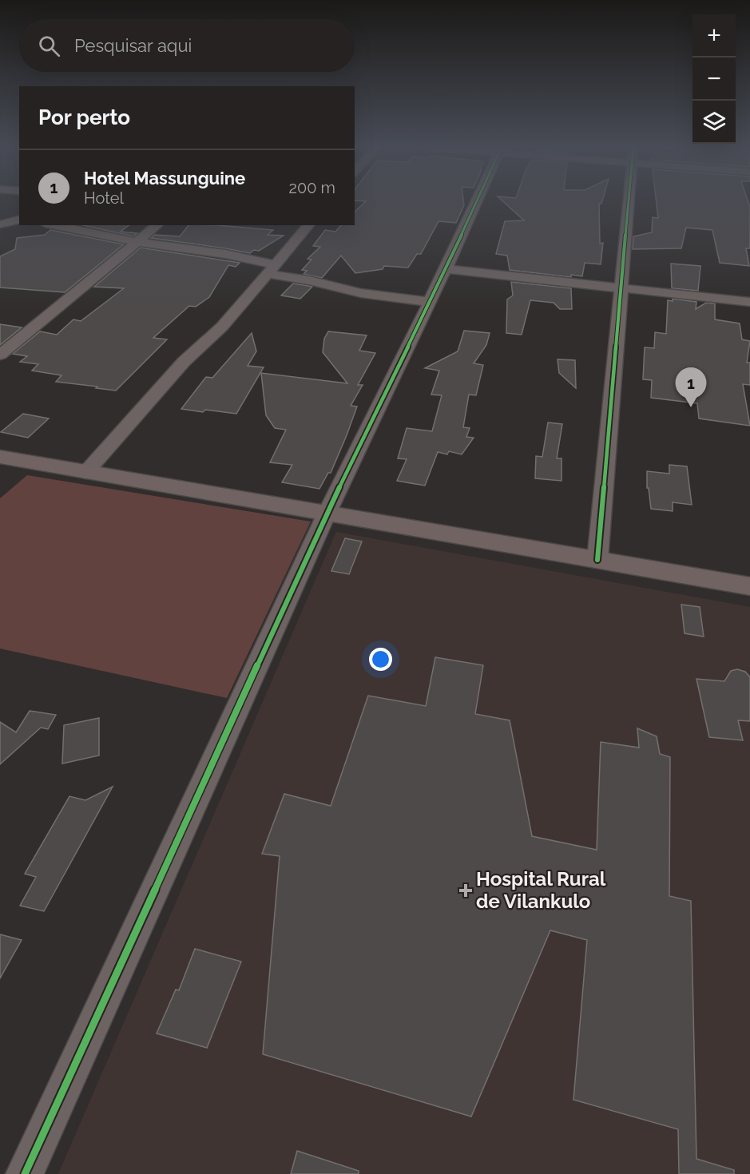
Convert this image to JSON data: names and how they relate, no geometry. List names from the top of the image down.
{
  "places": {
    "health": ["Hospital Rural de Vilankulo"]
  },
  "page": {
    "map_buttons": ["+", "−"],
    "search": "Pesquisar aqui",
    "heading": "Por perto",
    "list": [
      {
        "mark": "1",
        "name": "Hotel Massunguine",
        "note": "Hotel",
        "value": "200 m"
      }
    ],
    "pins": "1"
  }
}
